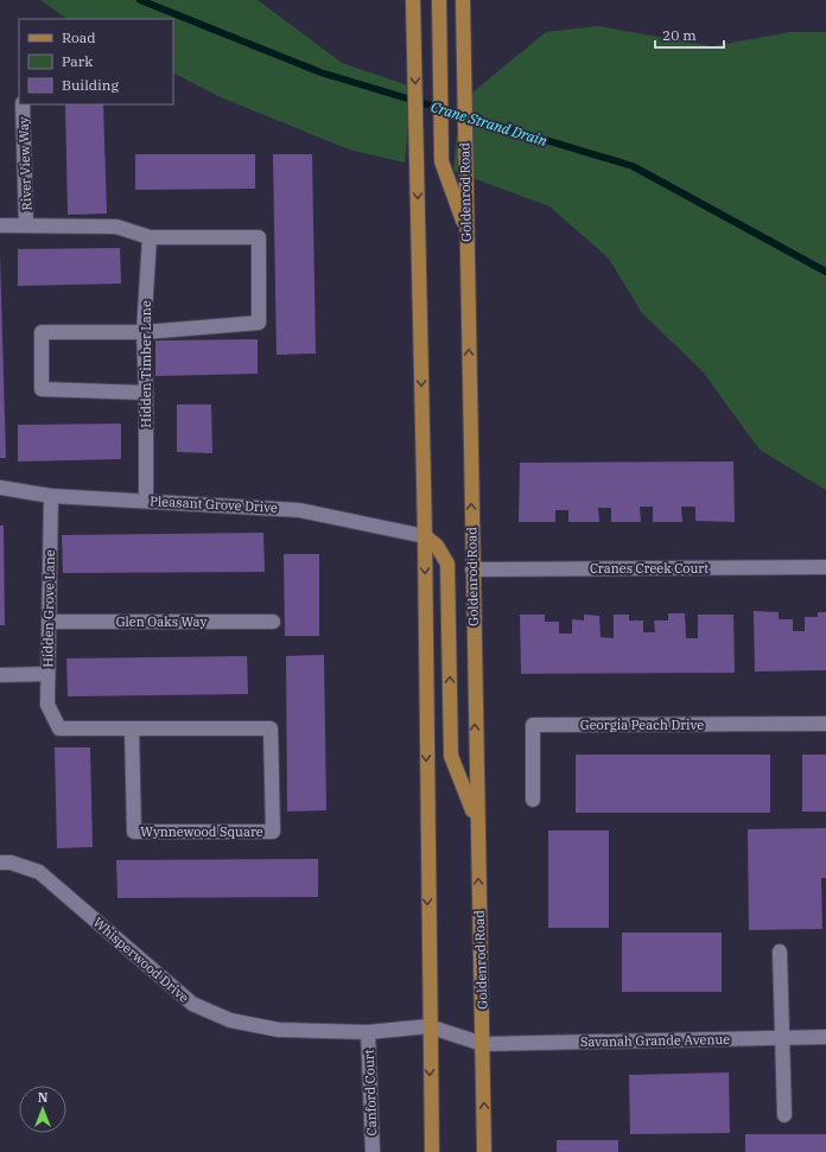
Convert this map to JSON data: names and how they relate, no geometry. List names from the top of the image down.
{
  "streets": {
    "main road": ["Goldenrod Road"],
    "street": [
      "River View Way",
      "Hidden Timber Lane",
      "Pleasant Grove Drive",
      "Cranes Creek Court",
      "Hidden Grove Lane",
      "Glen Oaks Way",
      "Georgia Peach Drive",
      "Wynnewood Square",
      "Whisperwood Drive",
      "Savanah Grande Avenue",
      "Canford Court"
    ]
  },
  "crossings": [
    ["Goldenrod Road", "Cranes Creek Court"],
    ["Goldenrod Road", "Savanah Grande Avenue"],
    ["Hidden Timber Lane", "Pleasant Grove Drive"],
    ["Pleasant Grove Drive", "Hidden Grove Lane"],
    ["Hidden Grove Lane", "Glen Oaks Way"],
    ["Hidden Grove Lane", "Wynnewood Square"],
    ["Whisperwood Drive", "Savanah Grande Avenue"],
    ["Whisperwood Drive", "Canford Court"]
  ],
  "water": ["Crane Strand Drain"],
  "legend": ["Road", "Park", "Building"],
  "scale_bar": "20 m",
  "north": "top"
}
